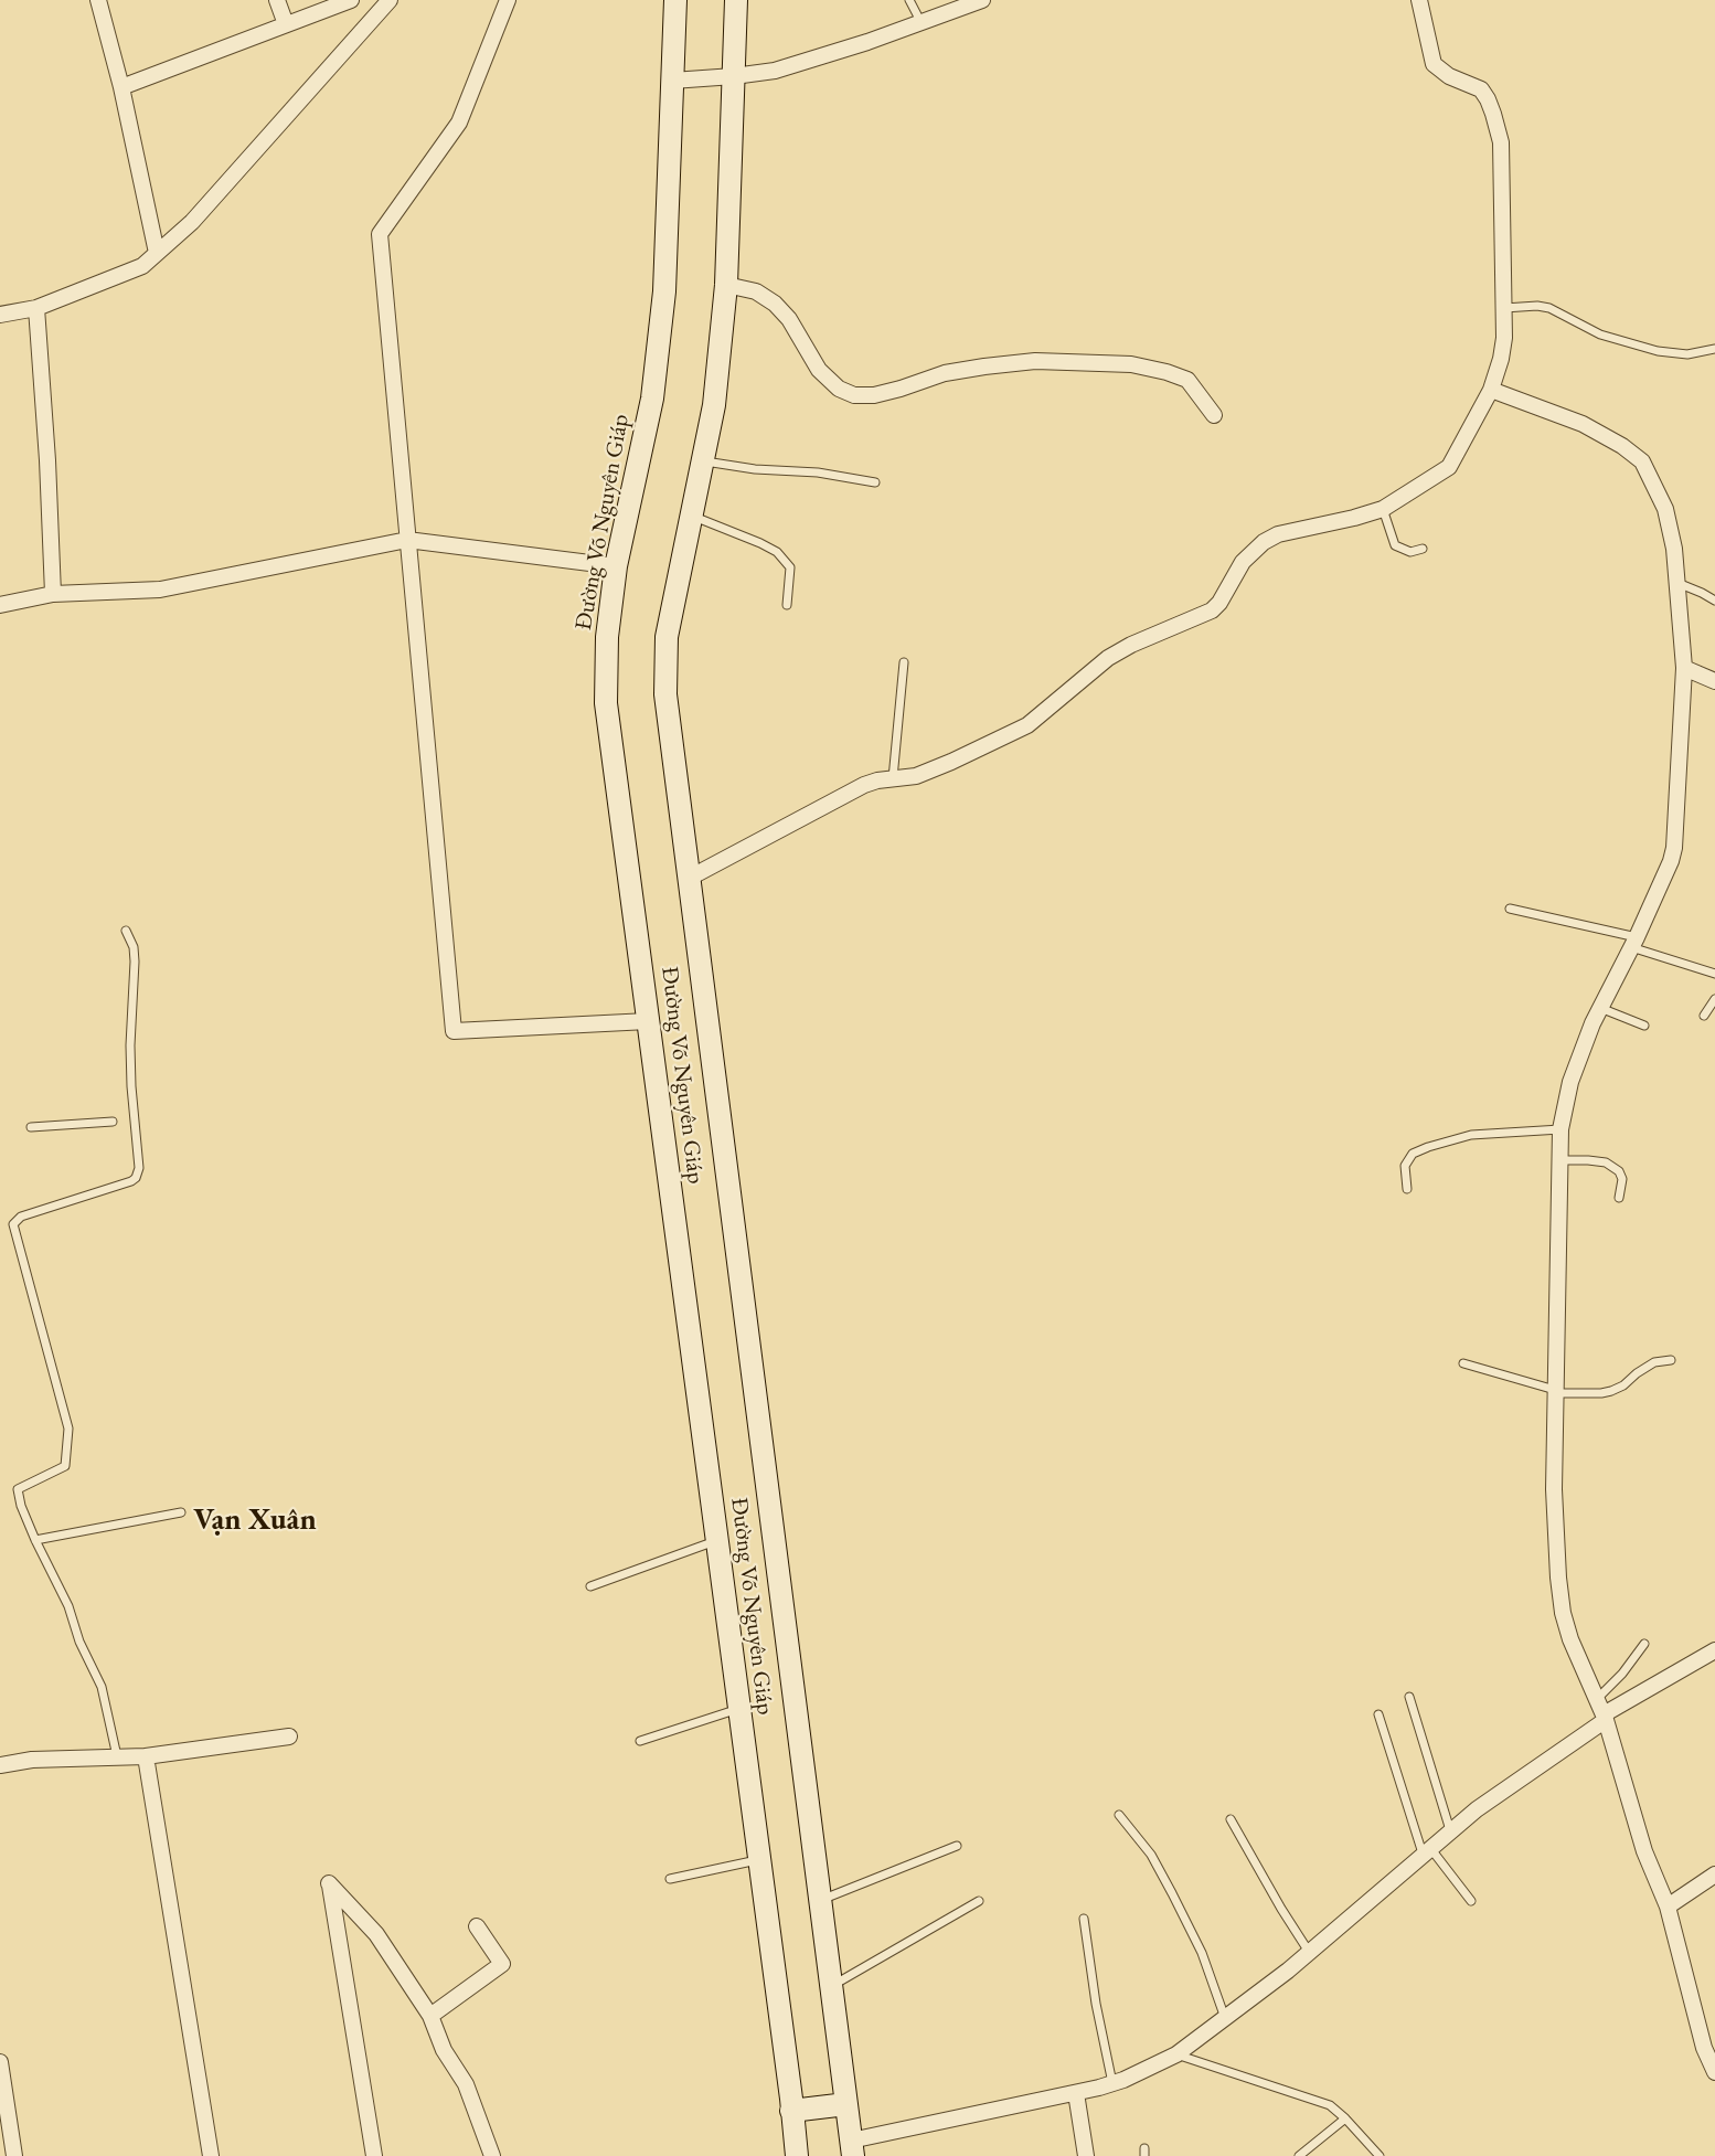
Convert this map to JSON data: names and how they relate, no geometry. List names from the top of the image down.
{
  "streets": {
    "main road": ["Đường Võ Nguyên Giáp"]
  },
  "districts": ["Vạn Xuân"]
}
